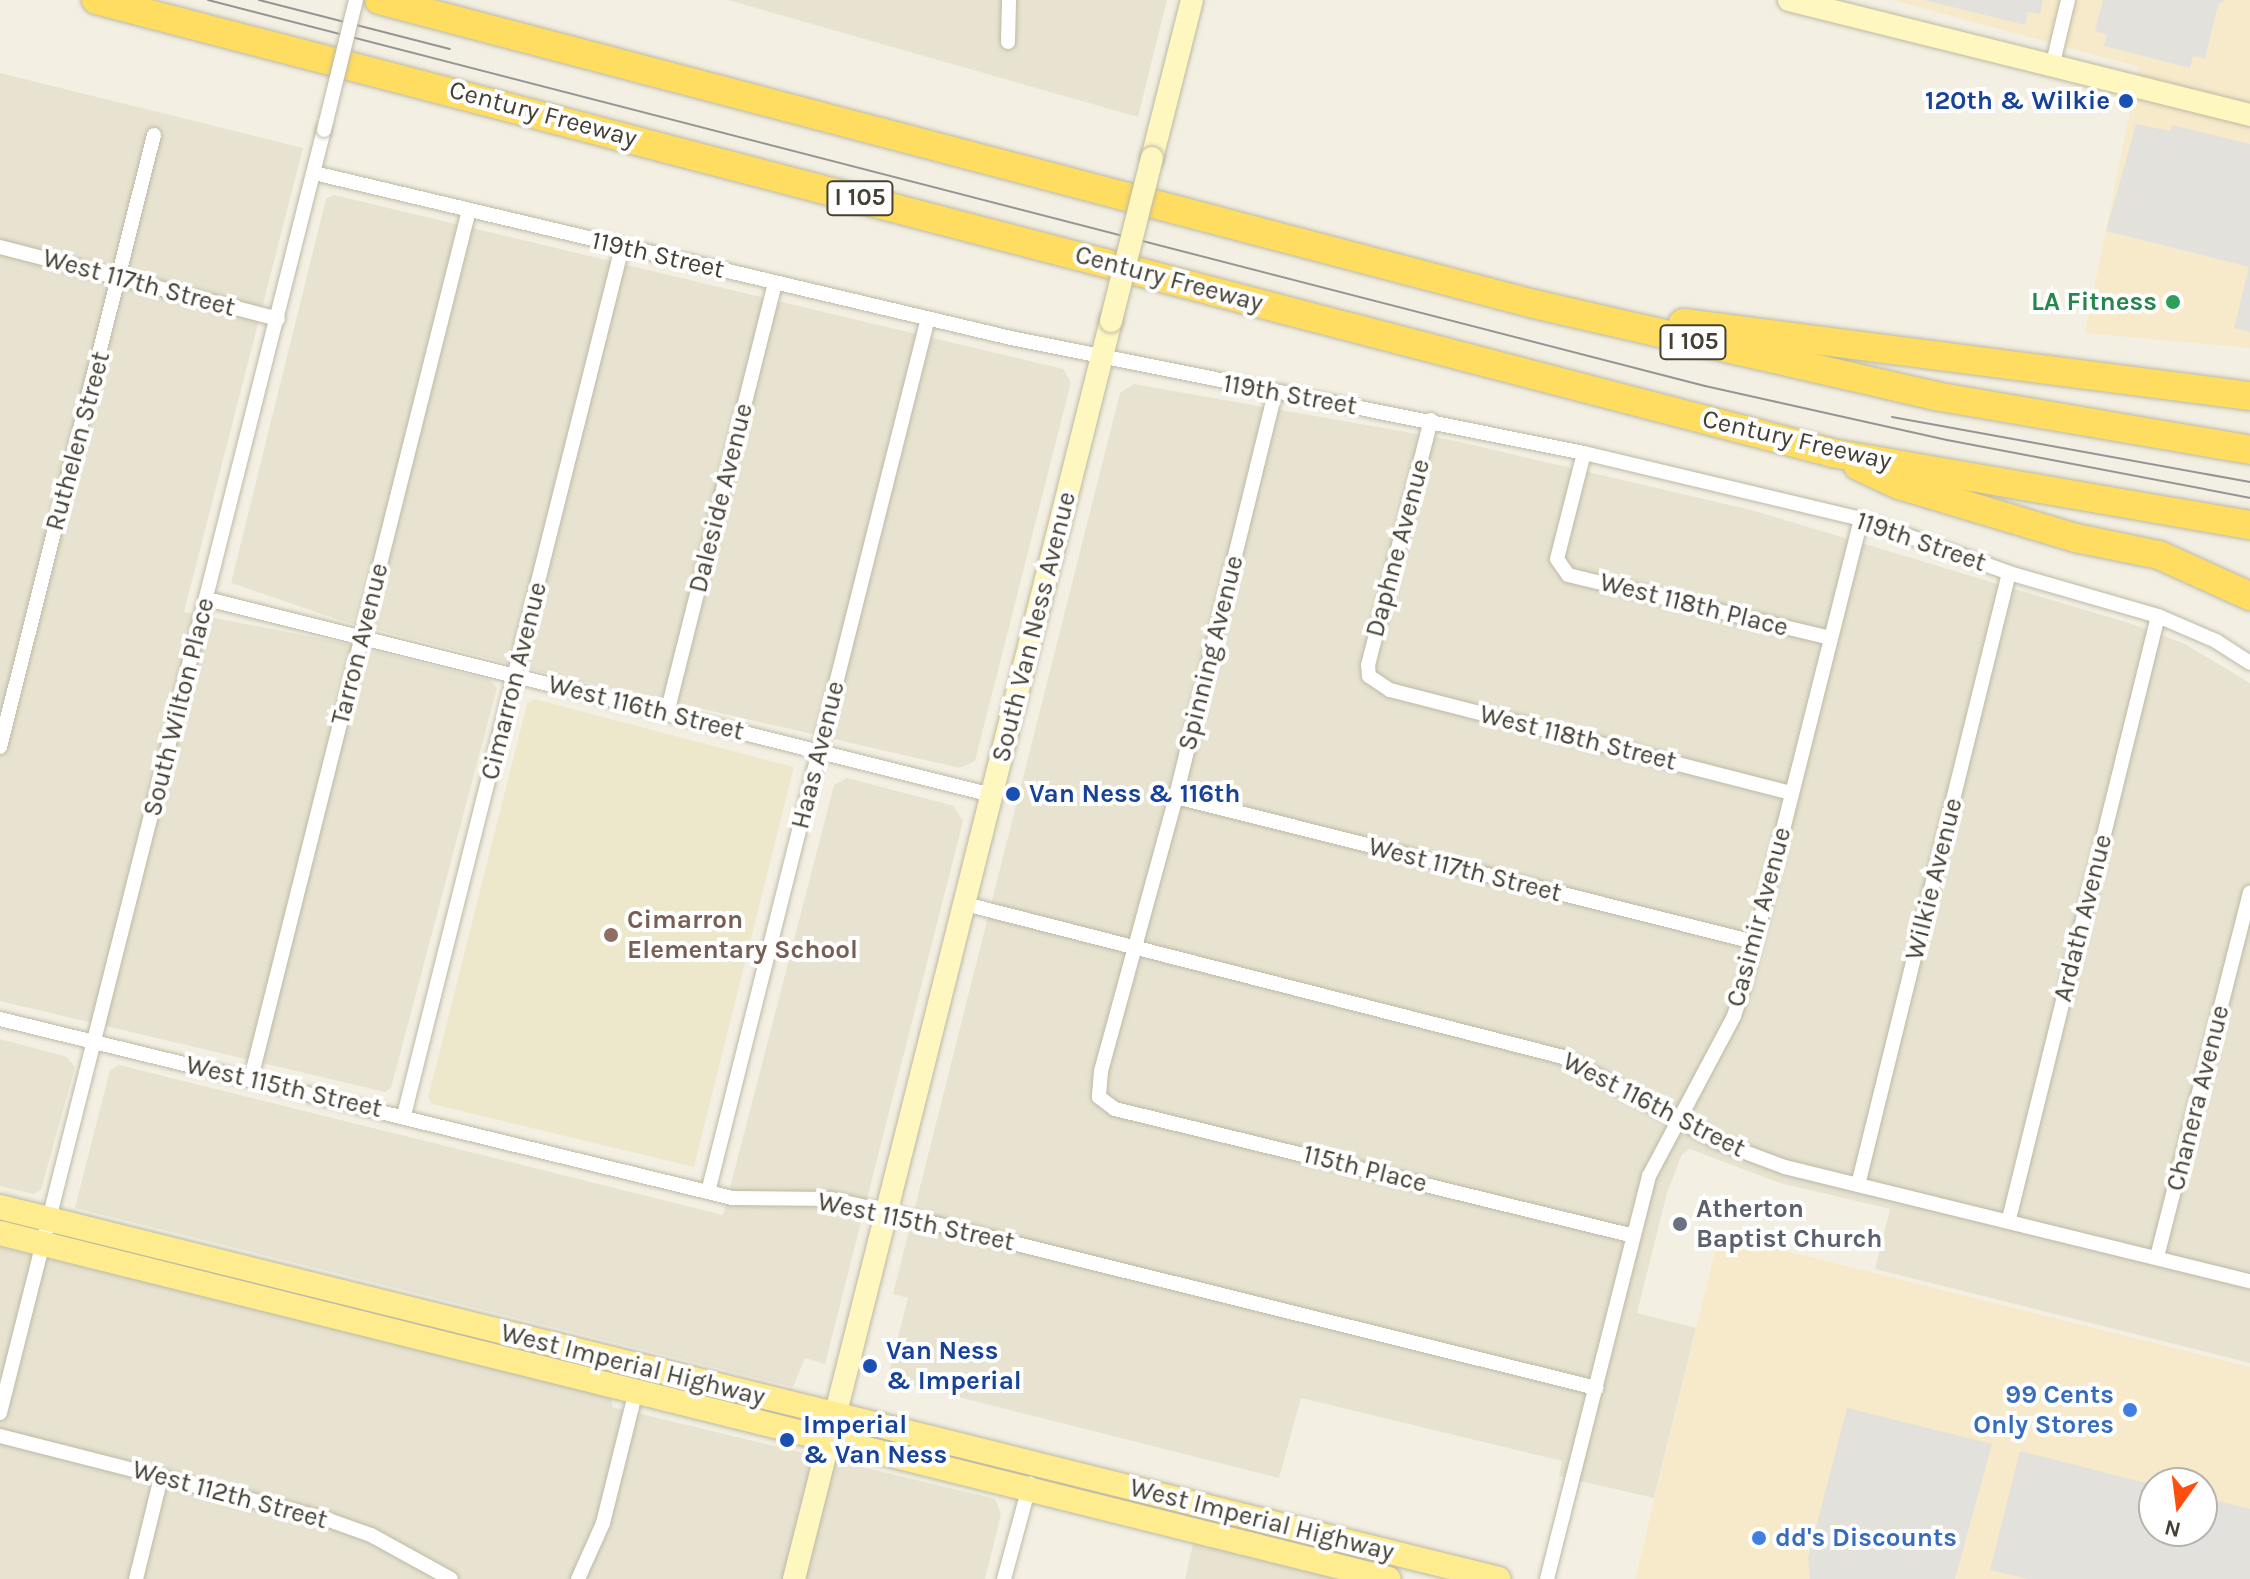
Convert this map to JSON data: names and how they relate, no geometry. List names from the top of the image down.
{
  "streets": {
    "highway": ["Century Freeway", "I 105"],
    "main road": ["South Van Ness Avenue", "West Imperial Highway"],
    "street": [
      "119th Street",
      "West 117th Street",
      "Ruthelen Street",
      "Daleside Avenue",
      "Daphne Avenue",
      "West 118th Place",
      "Tarron Avenue",
      "Spinning Avenue",
      "Cimarron Avenue",
      "South Wilton Place",
      "West 116th Street",
      "West 118th Street",
      "Haas Avenue",
      "Wilkie Avenue",
      "Casimir Avenue",
      "Ardath Avenue",
      "West 115th Street",
      "Chanera Avenue",
      "115th Place",
      "West 112th Street"
    ]
  },
  "crossings": [
    ["119th Street", "Daleside Avenue"],
    ["119th Street", "Daphne Avenue"],
    ["119th Street", "West 118th Place"],
    ["119th Street", "South Van Ness Avenue"],
    ["119th Street", "Tarron Avenue"],
    ["119th Street", "Spinning Avenue"],
    ["119th Street", "Cimarron Avenue"],
    ["119th Street", "South Wilton Place"],
    ["119th Street", "Haas Avenue"],
    ["119th Street", "Wilkie Avenue"],
    ["119th Street", "Casimir Avenue"],
    ["119th Street", "Ardath Avenue"],
    ["West 117th Street", "Ruthelen Street"],
    ["West 117th Street", "Spinning Avenue"],
    ["West 117th Street", "South Wilton Place"],
    ["West 117th Street", "Casimir Avenue"],
    ["Daleside Avenue", "West 116th Street"],
    ["Daphne Avenue", "West 118th Street"],
    ["West 118th Place", "Casimir Avenue"],
    ["South Van Ness Avenue", "West 116th Street"],
    ["South Van Ness Avenue", "West 115th Street"],
    ["South Van Ness Avenue", "West Imperial Highway"],
    ["Tarron Avenue", "West 116th Street"],
    ["Tarron Avenue", "West 115th Street"],
    ["Spinning Avenue", "West 116th Street"],
    ["Spinning Avenue", "115th Place"],
    ["Cimarron Avenue", "West 116th Street"],
    ["Cimarron Avenue", "West 115th Street"],
    ["South Wilton Place", "West 116th Street"],
    ["South Wilton Place", "West 115th Street"],
    ["South Wilton Place", "West Imperial Highway"],
    ["West 116th Street", "Haas Avenue"],
    ["West 116th Street", "Wilkie Avenue"],
    ["West 116th Street", "Casimir Avenue"],
    ["West 116th Street", "Ardath Avenue"],
    ["West 116th Street", "Chanera Avenue"],
    ["West 118th Street", "Casimir Avenue"],
    ["Haas Avenue", "West 115th Street"],
    ["Casimir Avenue", "West 115th Street"],
    ["Casimir Avenue", "115th Place"]
  ],
  "places": [
    "120th & Wilkie",
    "LA Fitness",
    "Van Ness & 116th",
    "Cimarron Elementary School",
    "Atherton Baptist Church",
    "Van Ness & Imperial",
    "99 Cents Only Stores",
    "Imperial & Van Ness",
    "dd's Discounts"
  ],
  "north": "bottom"
}
